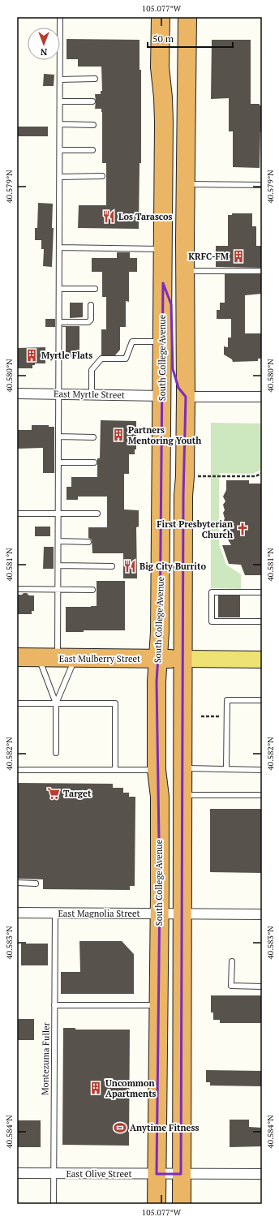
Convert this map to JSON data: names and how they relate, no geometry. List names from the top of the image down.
{
  "streets": {
    "highway": ["South College Avenue", "East Mulberry Street"],
    "street": ["East Myrtle Street", "East Magnolia Street", "East Olive Street"],
    "lane": ["Montezuma Fuller"]
  },
  "crossings": [
    ["South College Avenue", "East Myrtle Street"],
    ["South College Avenue", "East Mulberry Street"],
    ["South College Avenue", "East Magnolia Street"],
    ["South College Avenue", "East Olive Street"],
    ["East Magnolia Street", "Montezuma Fuller"],
    ["Montezuma Fuller", "East Olive Street"]
  ],
  "places": {
    "restaurant": ["Los Tarascos", "Big City Burrito"],
    "building": [
      "KRFC-FM",
      "Myrtle Flats",
      "Partners Mentoring Youth",
      "Uncommon Apartments"
    ],
    "church": ["First Presbyterian Church"],
    "supermarket": ["Target"],
    "sports": ["Anytime Fitness"]
  },
  "scale_bar": "50 m",
  "north": "bottom",
  "coordinates": [
    "105.077°W",
    "40.579°N",
    "40.580°N",
    "40.581°N",
    "40.582°N",
    "40.583°N",
    "40.584°N"
  ]
}
